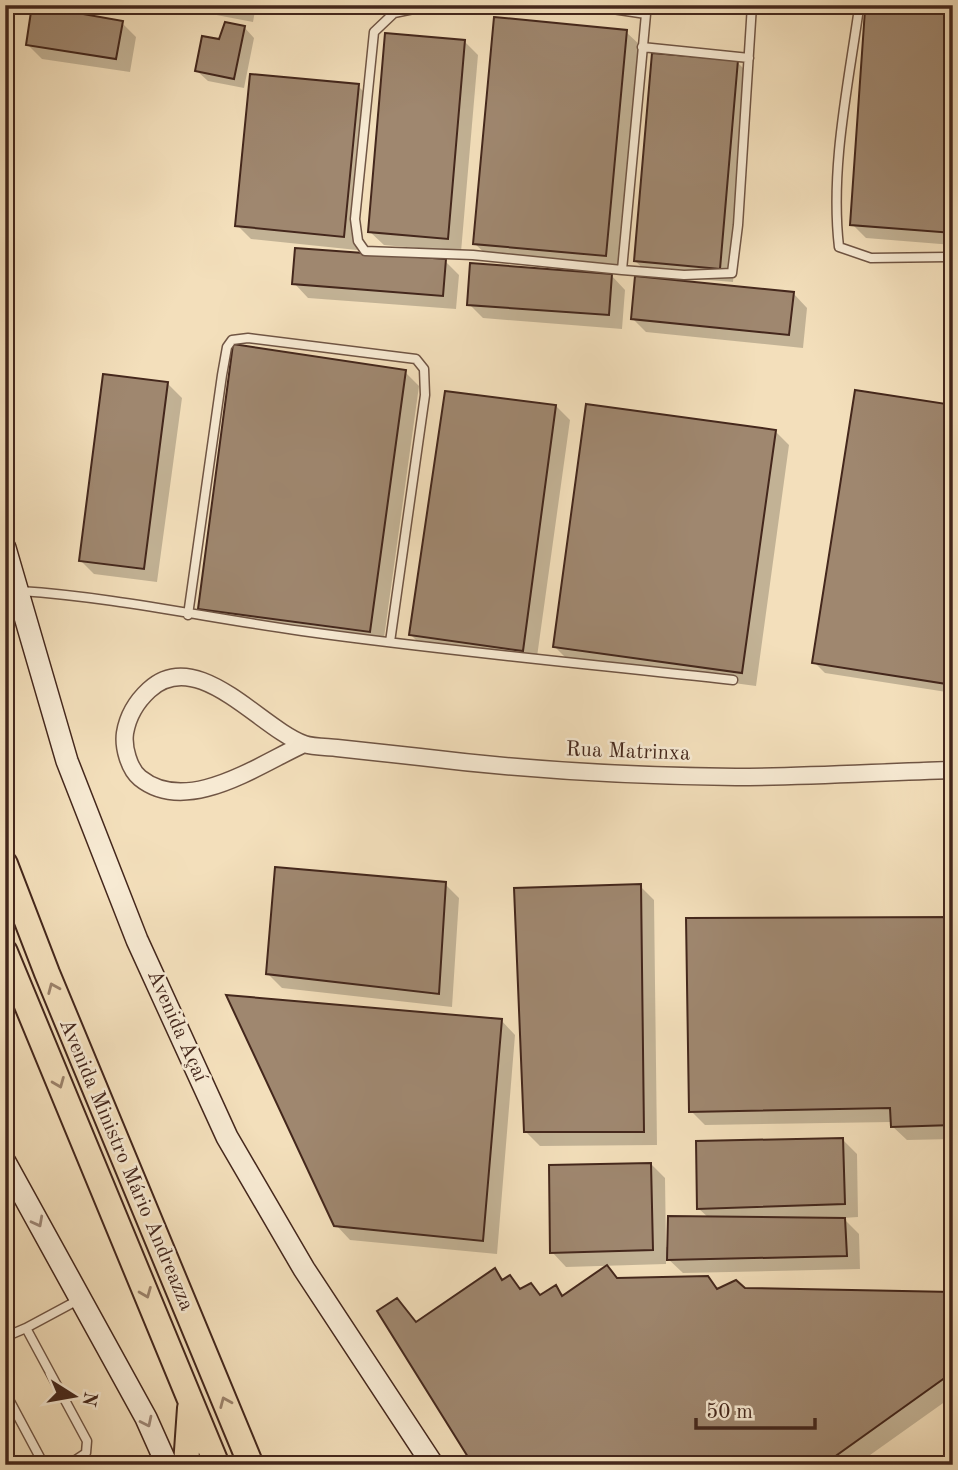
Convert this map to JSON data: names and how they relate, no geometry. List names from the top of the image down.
{
  "streets": {
    "main road": ["Avenida Ministro Mário Andreazza"],
    "street": ["Rua Matrinxa", "Avenida Açaí"]
  },
  "scale_bar": "50 m",
  "north": "right"
}
